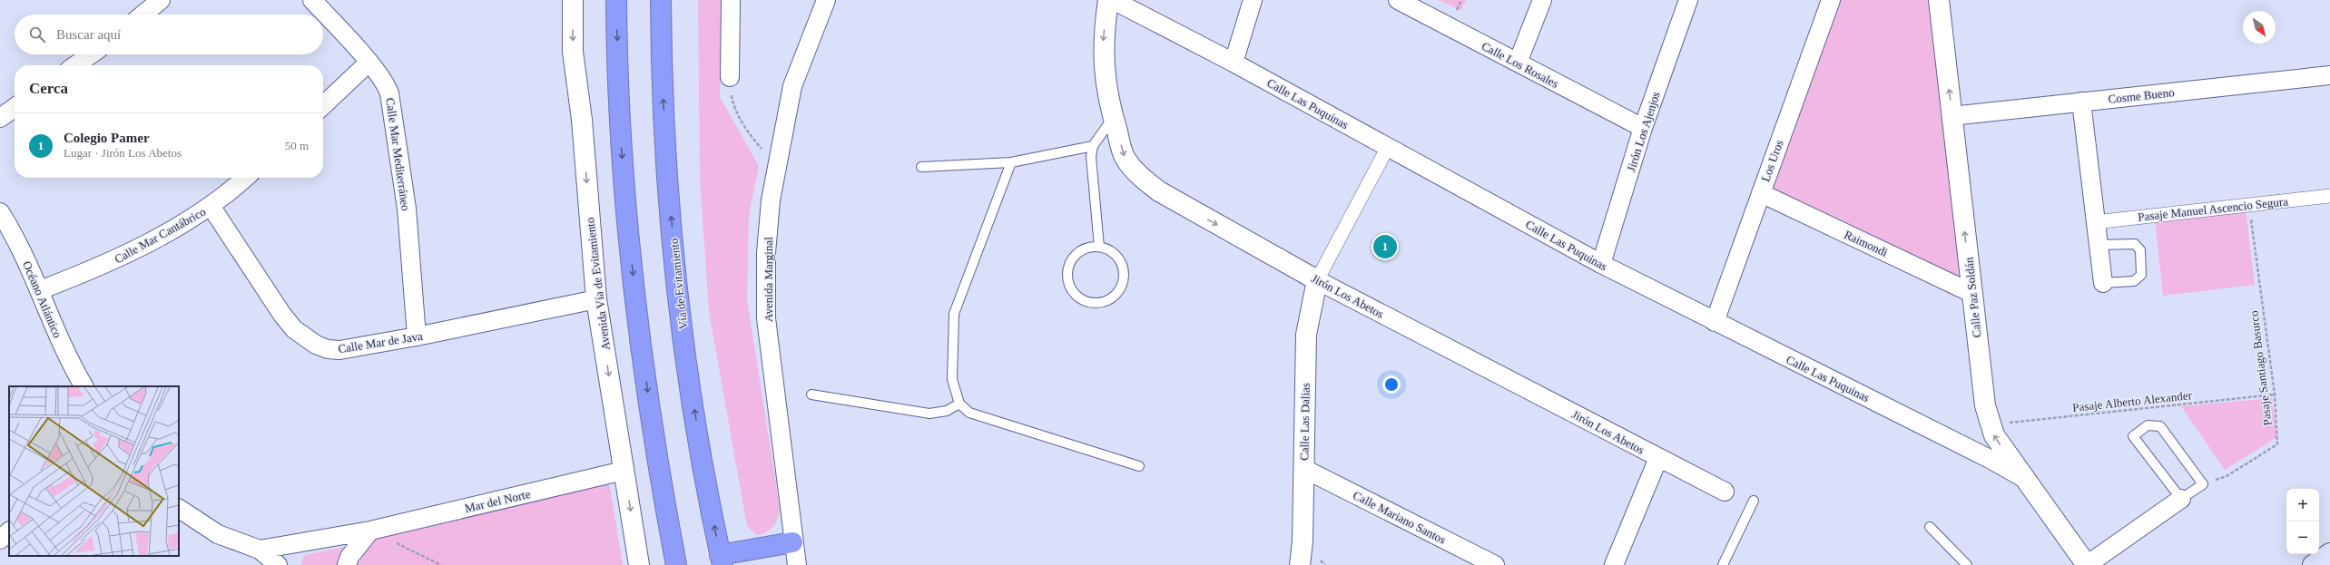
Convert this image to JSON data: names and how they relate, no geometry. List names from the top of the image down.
{
  "streets": {
    "highway": ["Vía de Evitamiento"],
    "street": [
      "Calle Los Rosales",
      "Cosme Bueno",
      "Calle Las Puquinas",
      "Jirón Los Ajenjos",
      "Calle Mar Mediterráneo",
      "Los Uros",
      "Pasaje Manuel Ascencio Segura",
      "Calle Mar Cantábrico",
      "Raimondi",
      "Avenida Marginal",
      "Avenida Vía de Evitamiento",
      "Jirón Los Abetos",
      "Calle Paz Soldán",
      "Océano Atlántico",
      "Calle Mar de Java",
      "Calle Las Dalias",
      "Mar del Norte",
      "Calle Mariano Santos"
    ],
    "path": ["Pasaje Santiago Basurco", "Pasaje Alberto Alexander"]
  },
  "crossings": [
    ["Calle Los Rosales", "Jirón Los Ajenjos"],
    ["Cosme Bueno", "Calle Paz Soldán"],
    ["Calle Las Puquinas", "Jirón Los Ajenjos"],
    ["Calle Las Puquinas", "Los Uros"],
    ["Calle Las Puquinas", "Calle Paz Soldán"],
    ["Calle Mar Mediterráneo", "Calle Mar de Java"],
    ["Los Uros", "Raimondi"],
    ["Pasaje Manuel Ascencio Segura", "Pasaje Santiago Basurco"],
    ["Calle Mar Cantábrico", "Océano Atlántico"],
    ["Calle Mar Cantábrico", "Calle Mar de Java"],
    ["Raimondi", "Calle Paz Soldán"],
    ["Avenida Vía de Evitamiento", "Calle Mar de Java"],
    ["Avenida Vía de Evitamiento", "Mar del Norte"],
    ["Jirón Los Abetos", "Calle Las Dalias"],
    ["Calle Paz Soldán", "Pasaje Alberto Alexander"],
    ["Pasaje Santiago Basurco", "Pasaje Alberto Alexander"],
    ["Calle Las Dalias", "Calle Mariano Santos"]
  ],
  "one_way": ["Avenida Vía de Evitamiento", "Jirón Los Abetos"],
  "north": "bottom right",
  "page": {
    "search": "Buscar aquí",
    "heading": "Cerca",
    "list": [
      {
        "mark": "1",
        "name": "Colegio Pamer",
        "note": "Lugar · Jirón Los Abetos",
        "value": "50 m"
      }
    ],
    "pins": "1",
    "map_buttons": ["+", "−"]
  }
}
